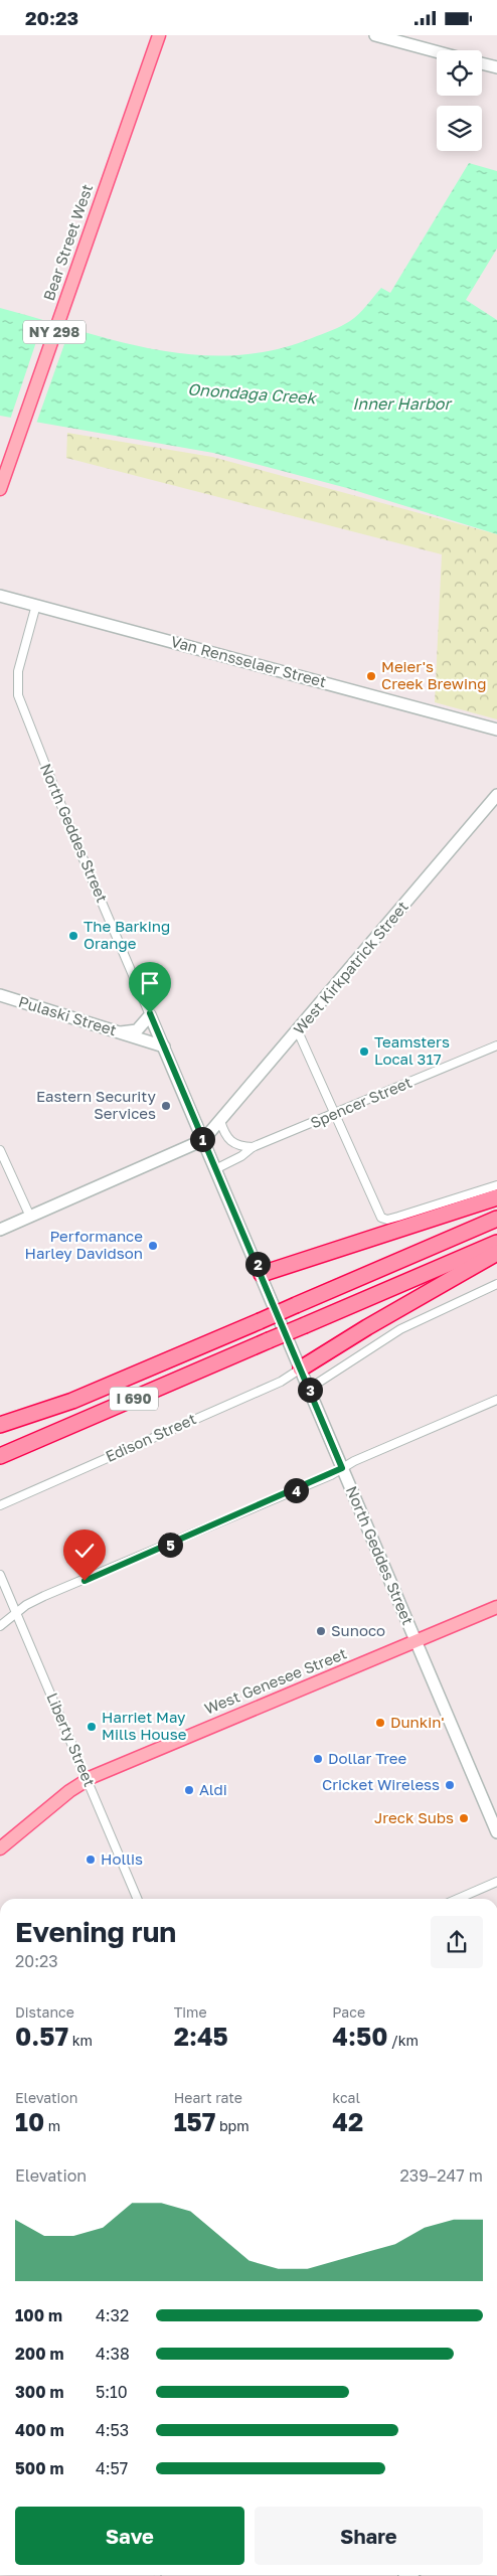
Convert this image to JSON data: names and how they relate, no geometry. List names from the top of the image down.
{
  "streets": {
    "highway": ["I 690"],
    "main road": ["Bear Street West", "NY 298", "West Genesee Street"],
    "street": [
      "Van Rensselaer Street",
      "North Geddes Street",
      "West Kirkpatrick Street",
      "Pulaski Street",
      "Spencer Street",
      "Edison Street",
      "Liberty Street"
    ]
  },
  "crossings": [
    ["Van Rensselaer Street", "North Geddes Street"],
    ["North Geddes Street", "West Kirkpatrick Street"],
    ["North Geddes Street", "Pulaski Street"],
    ["North Geddes Street", "Spencer Street"],
    ["North Geddes Street", "Edison Street"],
    ["North Geddes Street", "West Genesee Street"],
    ["West Genesee Street", "Liberty Street"]
  ],
  "water": ["Onondaga Creek", "Inner Harbor"],
  "places": [
    "Meier's Creek Brewing",
    "The Barking Orange",
    "Teamsters Local 317",
    "Eastern Security Services",
    "Performance Harley Davidson",
    "Sunoco",
    "Dunkin'",
    "Harriet May Mills House",
    "Dollar Tree",
    "Cricket Wireless",
    "Aldi",
    "Jreck Subs",
    "Hollis"
  ],
  "page": {
    "status": "20:23",
    "pins": [
      "1",
      "2",
      "3",
      "4",
      "5"
    ],
    "heading": ["Evening run", "20:23"],
    "stats": [
      ["Distance", "0.57 km"],
      ["Time", "2:45"],
      ["Pace", "4:50 /km"],
      ["Elevation", "10 m"],
      ["Heart rate", "157 bpm"],
      ["kcal", "42"]
    ],
    "chart": ["Elevation", "239–247 m"],
    "list": [
      {
        "name": "100 m",
        "note": "4:32"
      },
      {
        "name": "200 m",
        "note": "4:38"
      },
      {
        "name": "300 m",
        "note": "5:10"
      },
      {
        "name": "400 m",
        "note": "4:53"
      },
      {
        "name": "500 m",
        "note": "4:57"
      }
    ],
    "buttons": ["Save", "Share"]
  }
}
